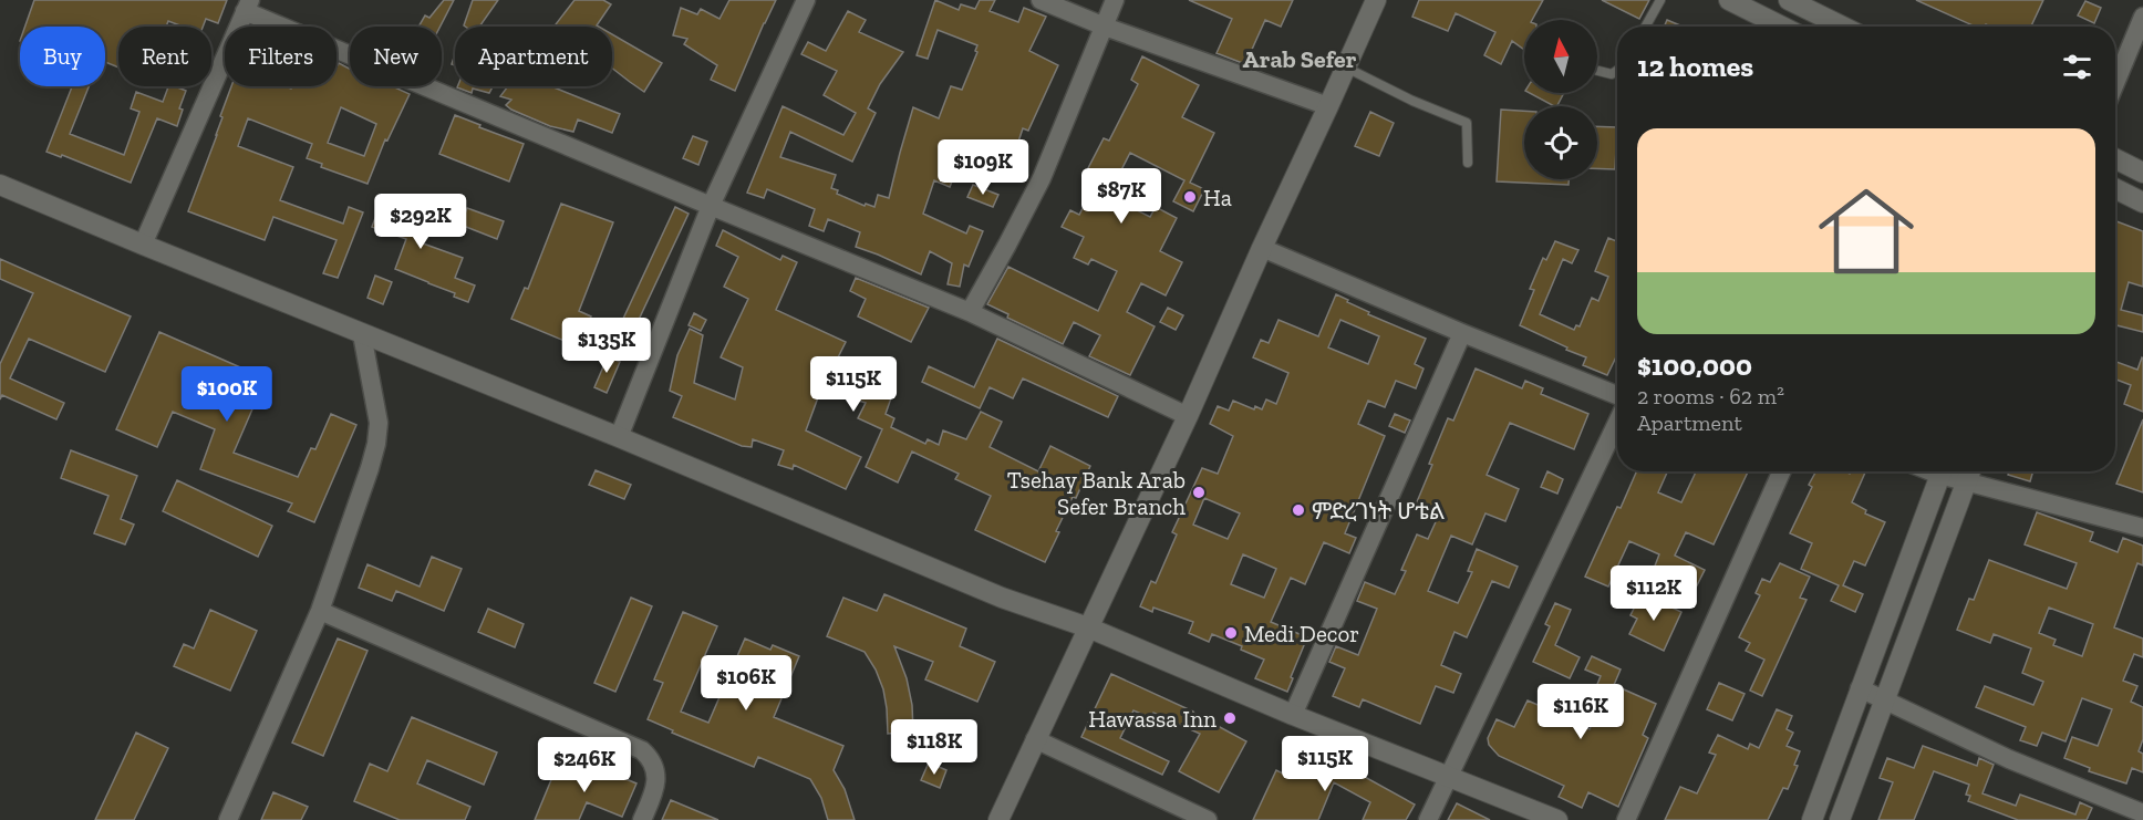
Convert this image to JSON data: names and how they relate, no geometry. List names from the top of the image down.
{
  "districts": ["Arab Sefer"],
  "places": [
    "Ha",
    "Tsehay Bank Arab Sefer Branch",
    "ምድረገነት ሆቴል",
    "Medi Decor",
    "Hawassa Inn"
  ],
  "north": "top",
  "page": {
    "chip": [
      "Buy",
      "Rent",
      "Filters",
      "New",
      "Apartment"
    ],
    "heading": "12 homes",
    "list": [
      {
        "name": "$100,000",
        "note": "2 rooms · 62 m² · Apartment"
      }
    ],
    "price": [
      "$109K",
      "$87K",
      "$292K",
      "$135K",
      "$115K",
      "$100K",
      "$112K",
      "$106K",
      "$116K",
      "$118K",
      "$115K",
      "$246K"
    ]
  }
}
